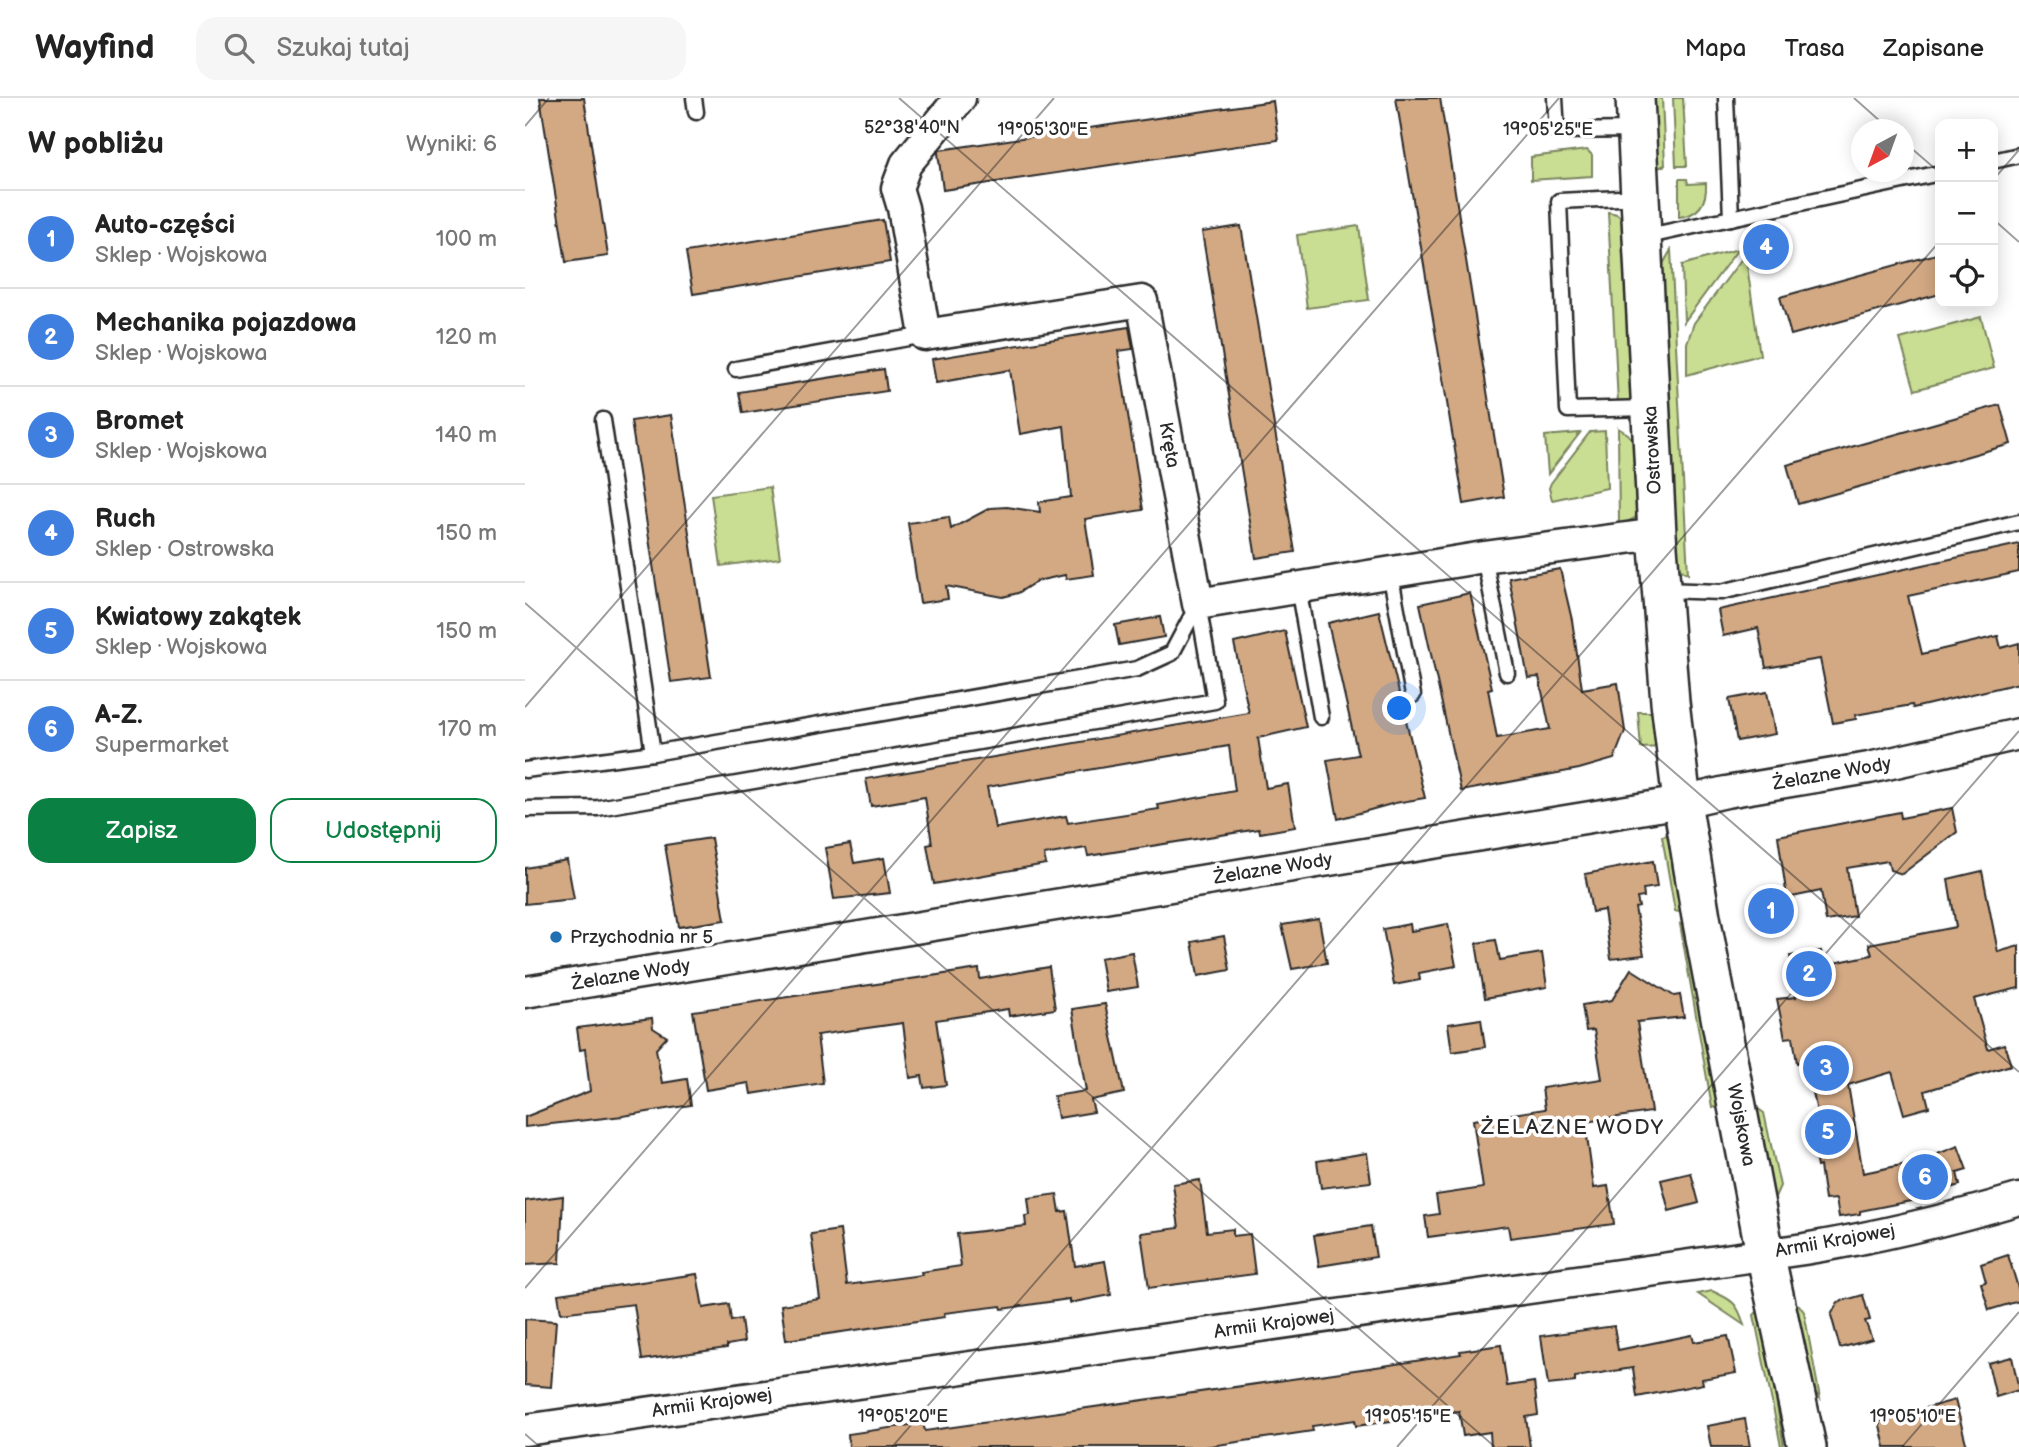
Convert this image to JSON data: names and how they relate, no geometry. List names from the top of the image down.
{
  "streets": {
    "street": [
      "Kręta",
      "Ostrowska",
      "Żelazne Wody",
      "Wojskowa",
      "Armii Krajowej"
    ]
  },
  "crossings": [
    ["Ostrowska", "Żelazne Wody"],
    ["Ostrowska", "Wojskowa"],
    ["Żelazne Wody", "Wojskowa"],
    ["Wojskowa", "Armii Krajowej"]
  ],
  "districts": ["ŻELAZNE WODY"],
  "places": ["Przychodnia nr 5"],
  "north": "bottom left",
  "page": {
    "header": "Wayfind",
    "search": "Szukaj tutaj",
    "nav": ["Mapa", "Trasa", "Zapisane"],
    "heading": ["W pobliżu", "Wyniki: 6"],
    "map_buttons": ["+", "−"],
    "list": [
      {
        "mark": "1",
        "name": "Auto-części",
        "note": "Sklep · Wojskowa",
        "value": "100 m"
      },
      {
        "mark": "2",
        "name": "Mechanika pojazdowa",
        "note": "Sklep · Wojskowa",
        "value": "120 m"
      },
      {
        "mark": "3",
        "name": "Bromet",
        "note": "Sklep · Wojskowa",
        "value": "140 m"
      },
      {
        "mark": "4",
        "name": "Ruch",
        "note": "Sklep · Ostrowska",
        "value": "150 m"
      },
      {
        "mark": "5",
        "name": "Kwiatowy zakątek",
        "note": "Sklep · Wojskowa",
        "value": "150 m"
      },
      {
        "mark": "6",
        "name": "A-Z.",
        "note": "Supermarket",
        "value": "170 m"
      }
    ],
    "pins": [
      "4",
      "1",
      "2",
      "3",
      "5",
      "6"
    ],
    "buttons": ["Zapisz", "Udostępnij"]
  },
  "coordinates": [
    "52°38'40\"N",
    "19°05'30\"E",
    "19°05'25\"E",
    "19°05'20\"E",
    "19°05'15\"E",
    "19°05'10\"E"
  ]
}
